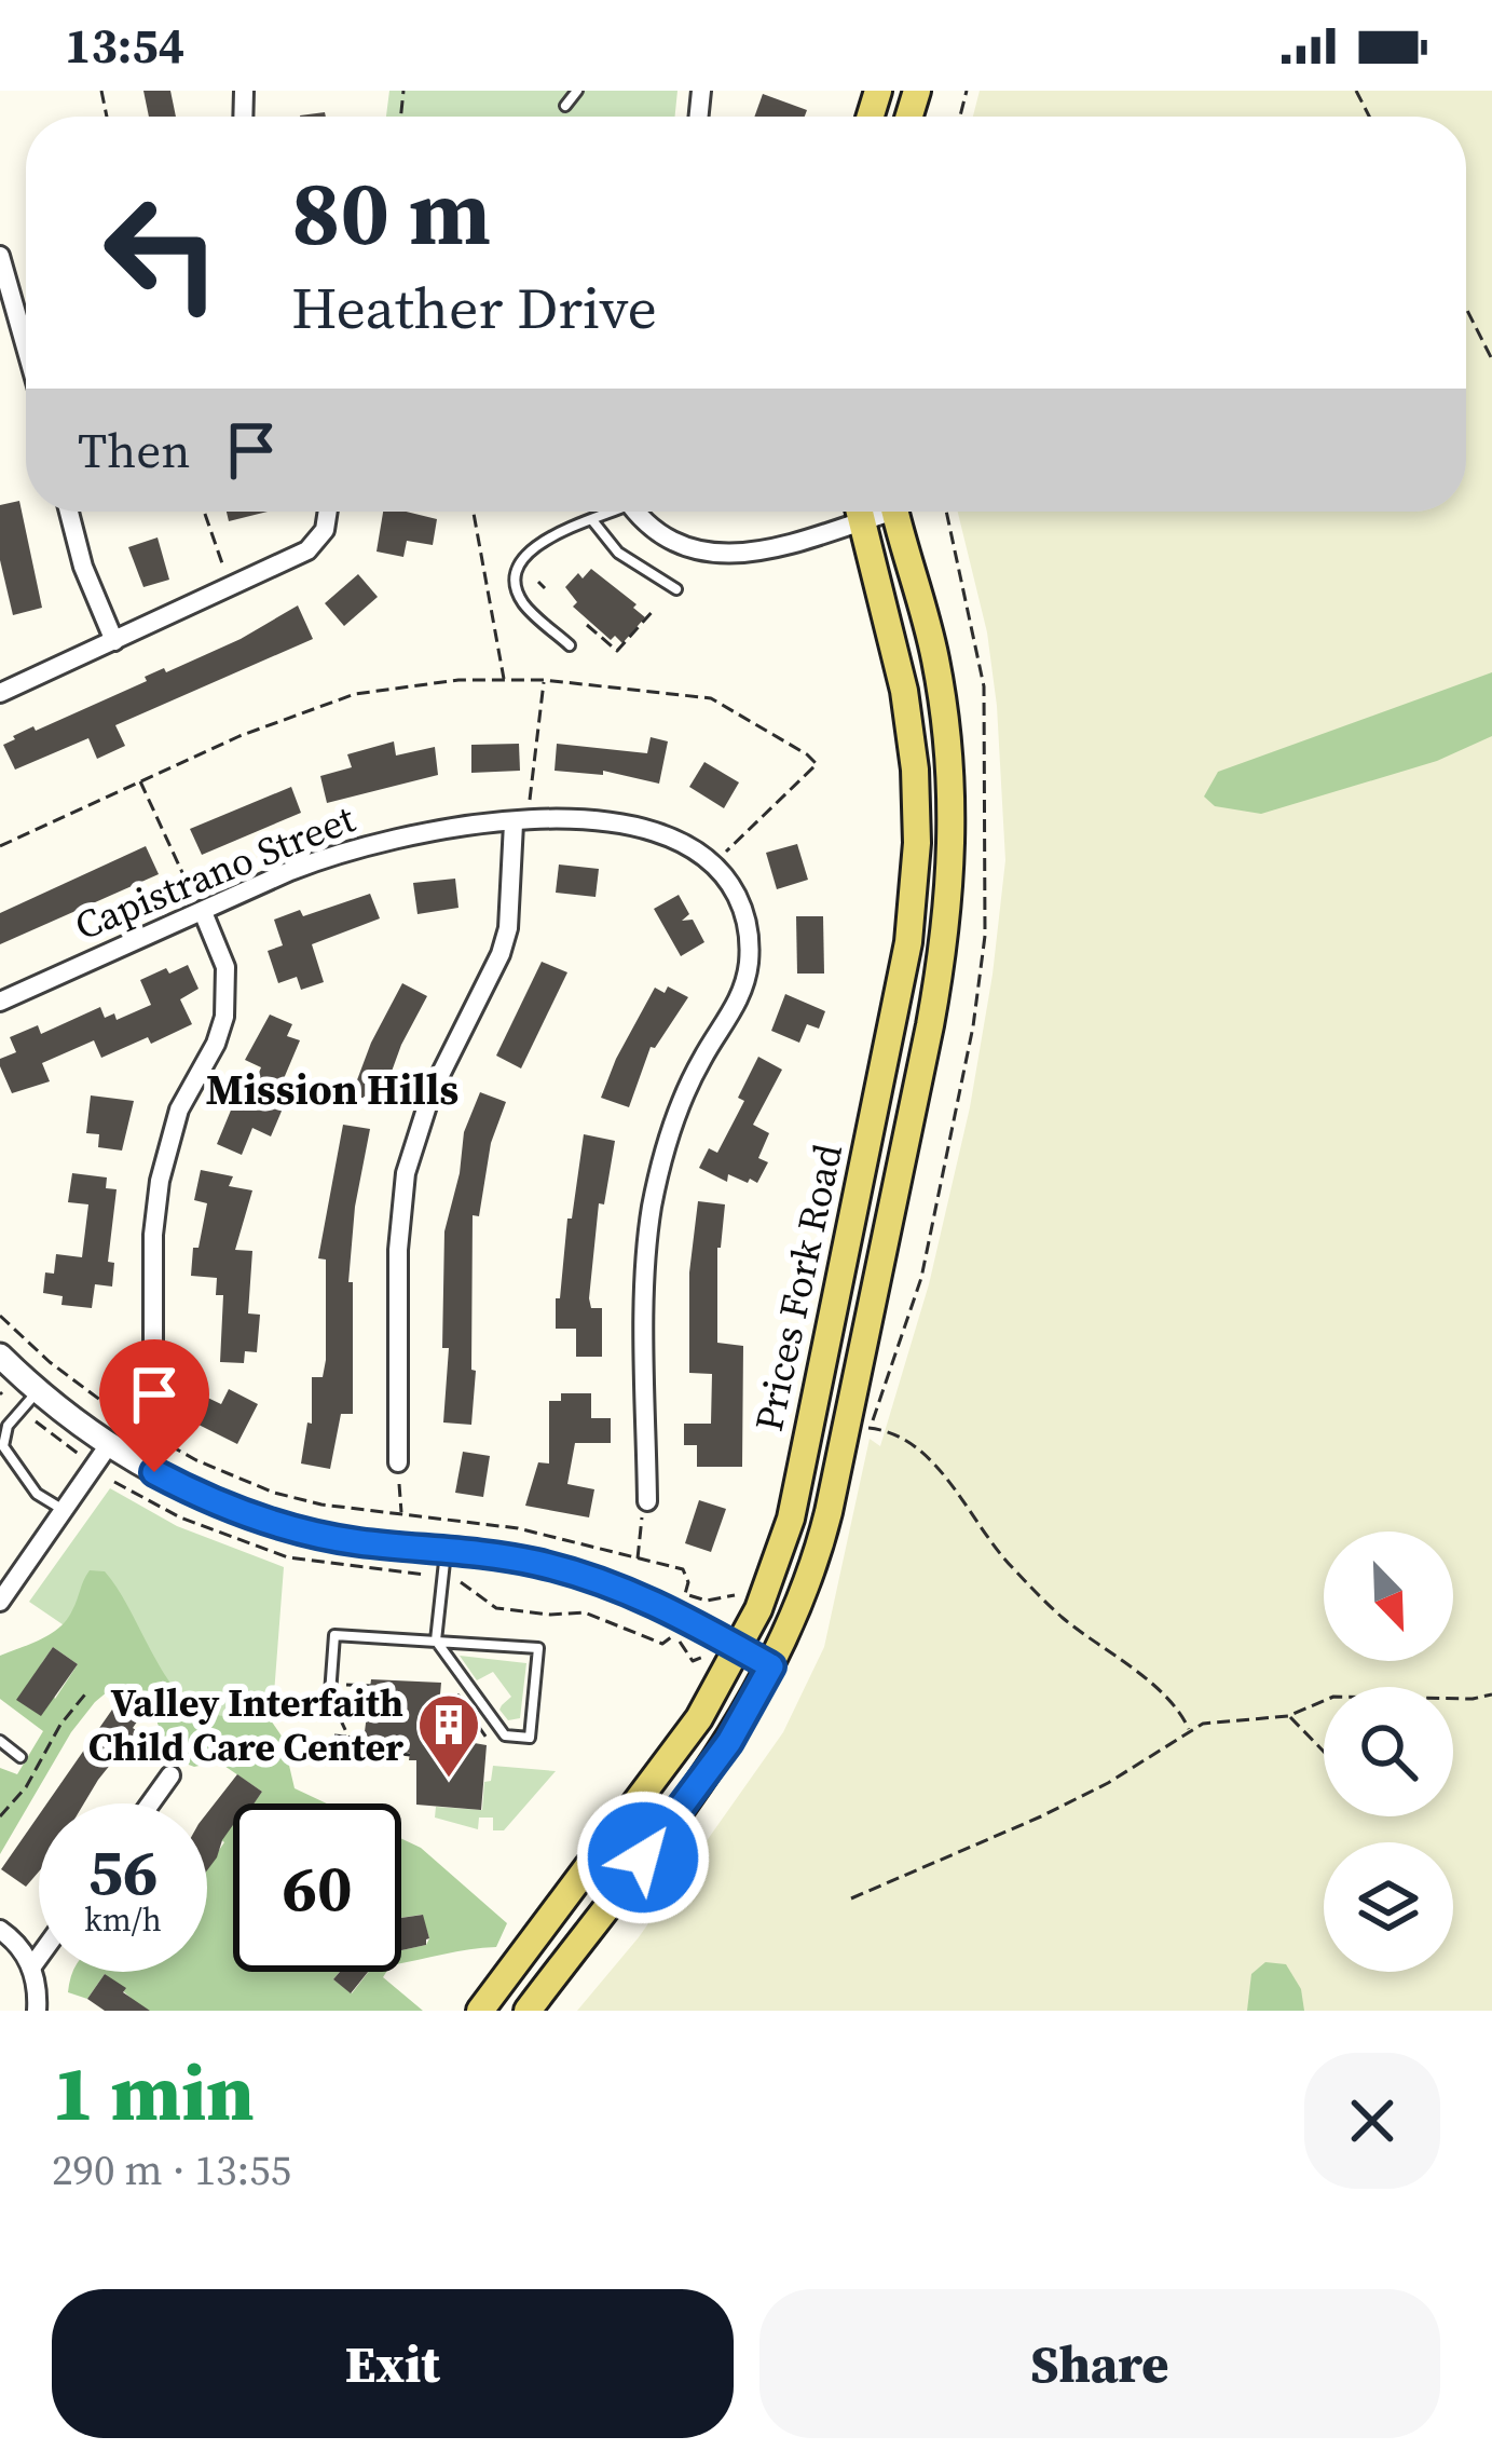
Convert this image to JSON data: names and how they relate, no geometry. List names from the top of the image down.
{
  "streets": {
    "main road": ["Prices Fork Road"],
    "street": ["Capistrano Street"]
  },
  "districts": ["Mission Hills"],
  "places": {
    "building": ["Valley Interfaith Child Care Center"]
  },
  "north": "bottom right",
  "page": {
    "status": "13:54",
    "turn": ["80 m", "Heather Drive"],
    "then": "Then",
    "speed": "56 km/h",
    "limit": "60",
    "heading": ["1 min", "290 m · 13:55"],
    "buttons": ["Exit", "Share"]
  }
}
